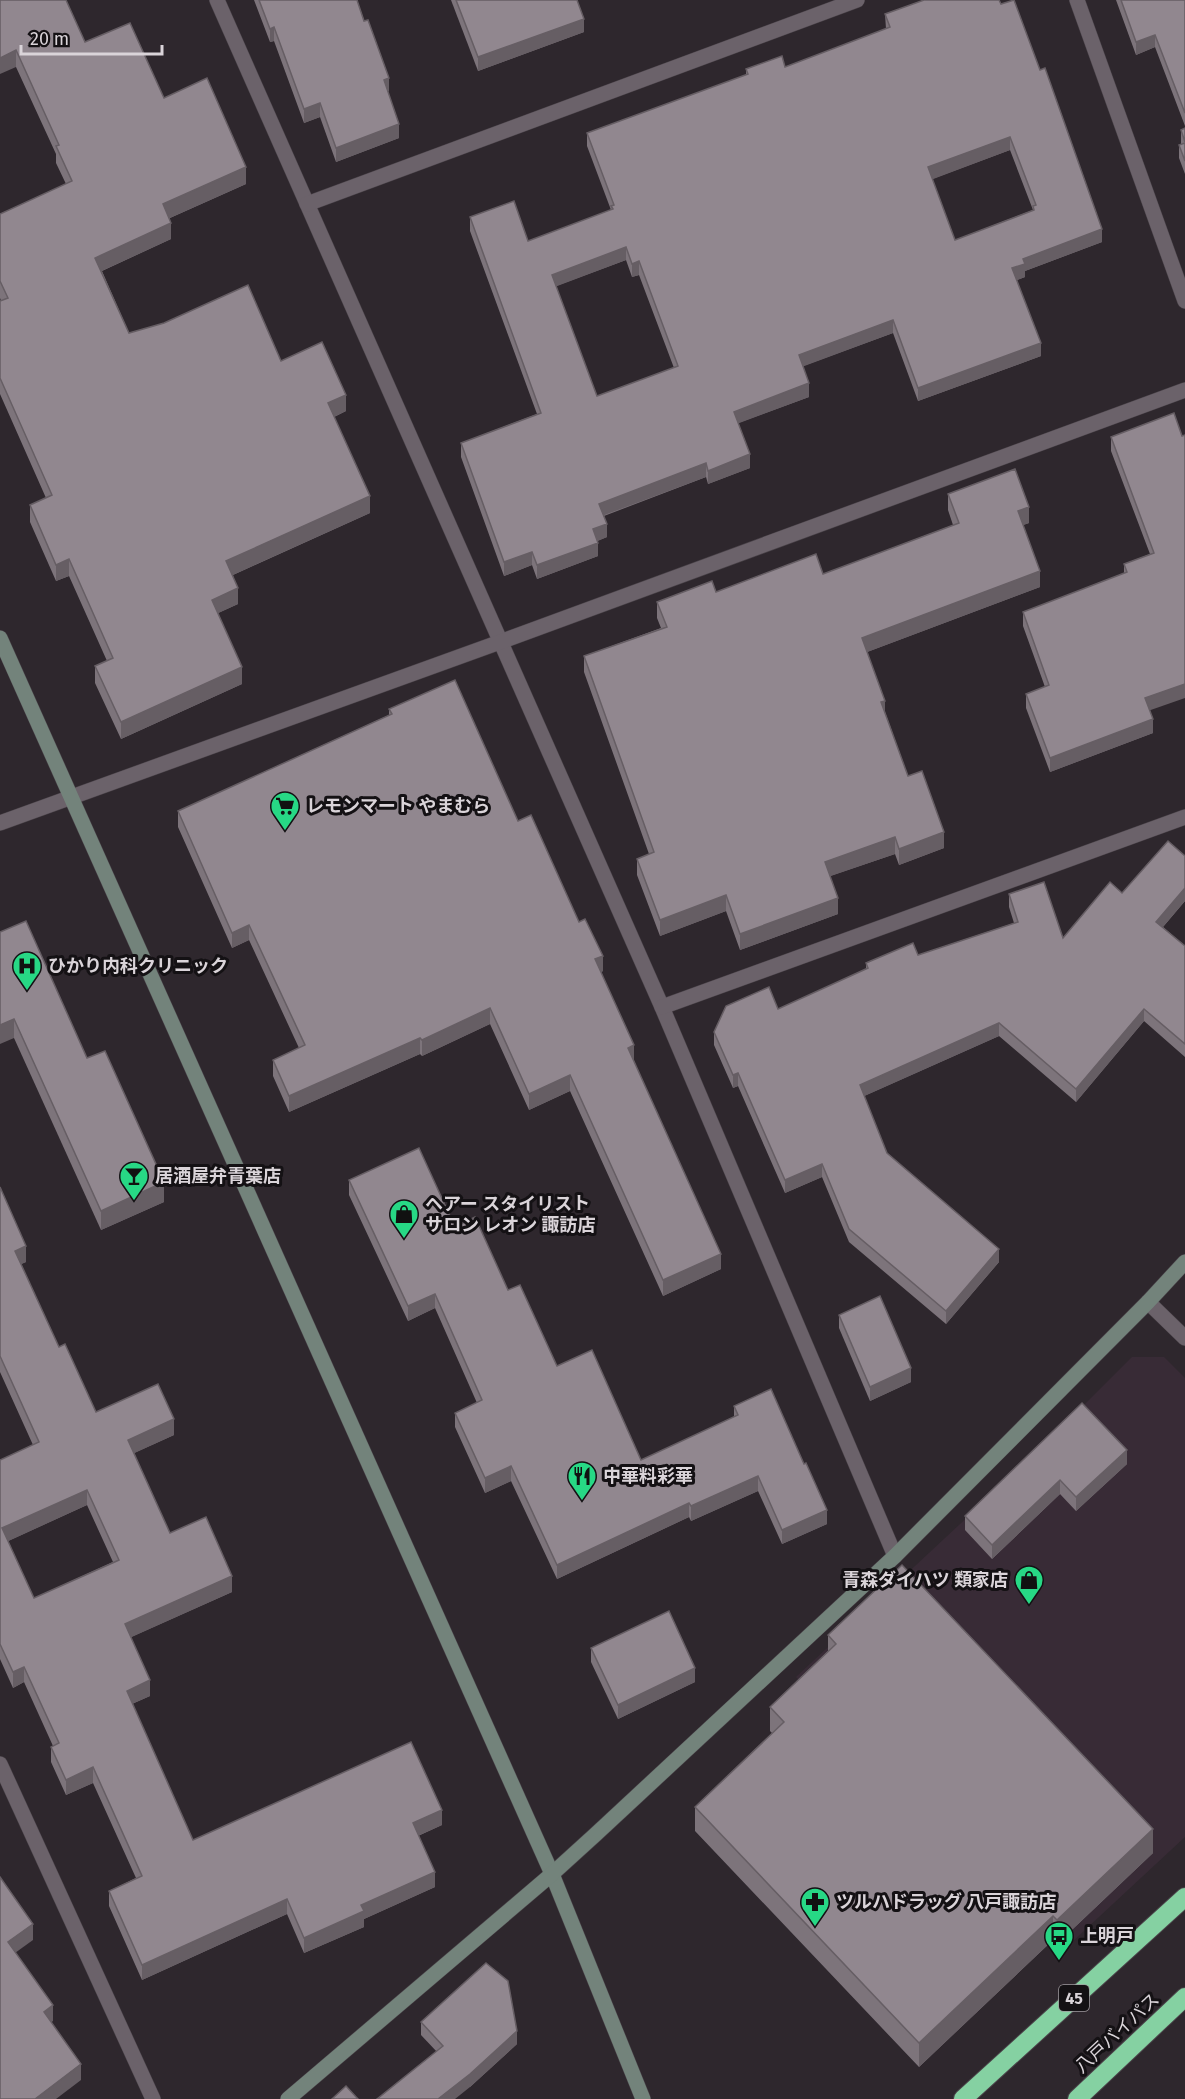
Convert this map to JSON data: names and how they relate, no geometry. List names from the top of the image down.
{
  "streets": {
    "highway": ["45", "八戸バイパス"]
  },
  "places": {
    "supermarket": ["レモンマート やまむら"],
    "hospital": ["ひかり内科クリニック"],
    "bar": ["居酒屋弁青葉店"],
    "shop": ["ヘアー スタイリスト サロン レオン 諏訪店", "青森ダイハツ 類家店"],
    "restaurant": ["中華料彩華"],
    "pharmacy": ["ツルハドラッグ 八戸諏訪店"],
    "bus stop": ["上明戸"]
  },
  "scale_bar": "20 m"
}
